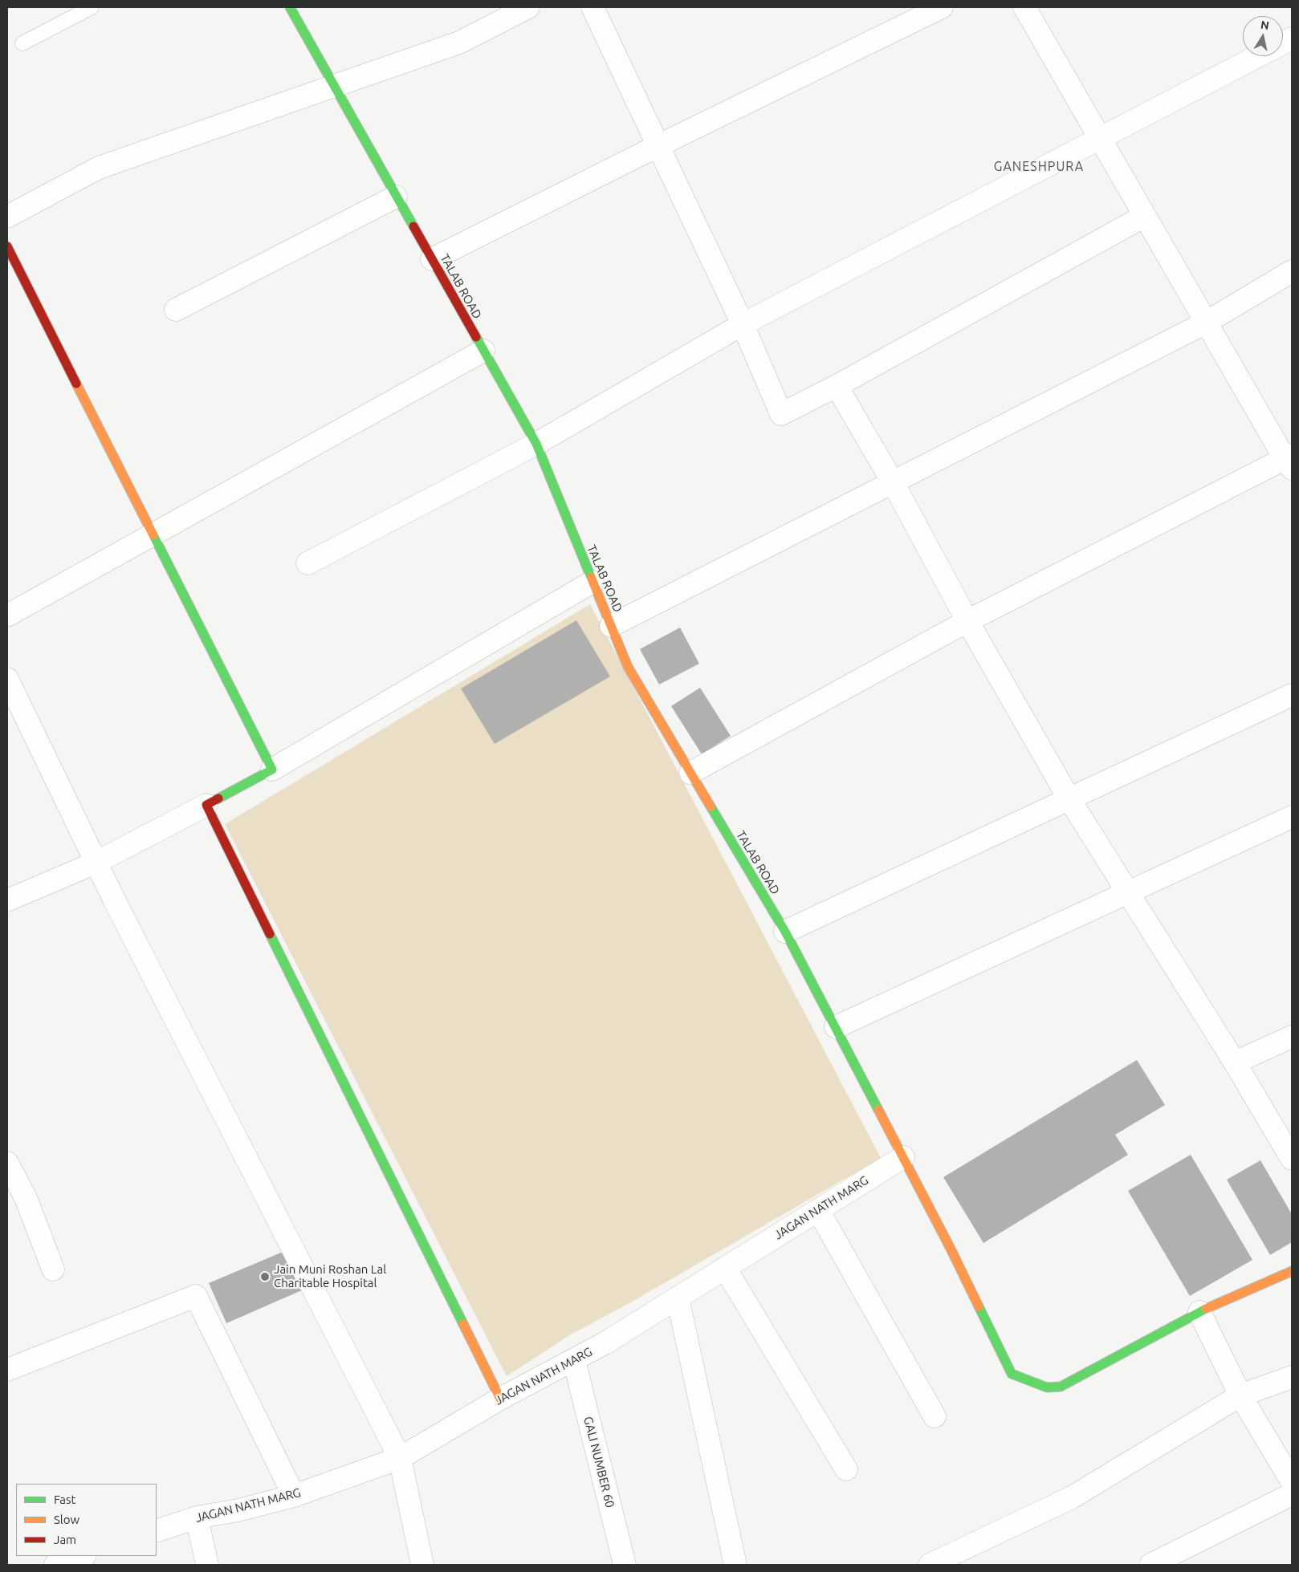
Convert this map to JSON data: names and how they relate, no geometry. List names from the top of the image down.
{
  "streets": {
    "street": ["TALAB ROAD", "JAGAN NATH MARG", "GALI NUMBER 60"]
  },
  "crossings": [
    ["TALAB ROAD", "JAGAN NATH MARG"],
    ["JAGAN NATH MARG", "GALI NUMBER 60"]
  ],
  "districts": ["GANESHPURA"],
  "places": ["Jain Muni Roshan Lal Charitable Hospital"],
  "legend": ["Fast", "Slow", "Jam"],
  "north": "top"
}
